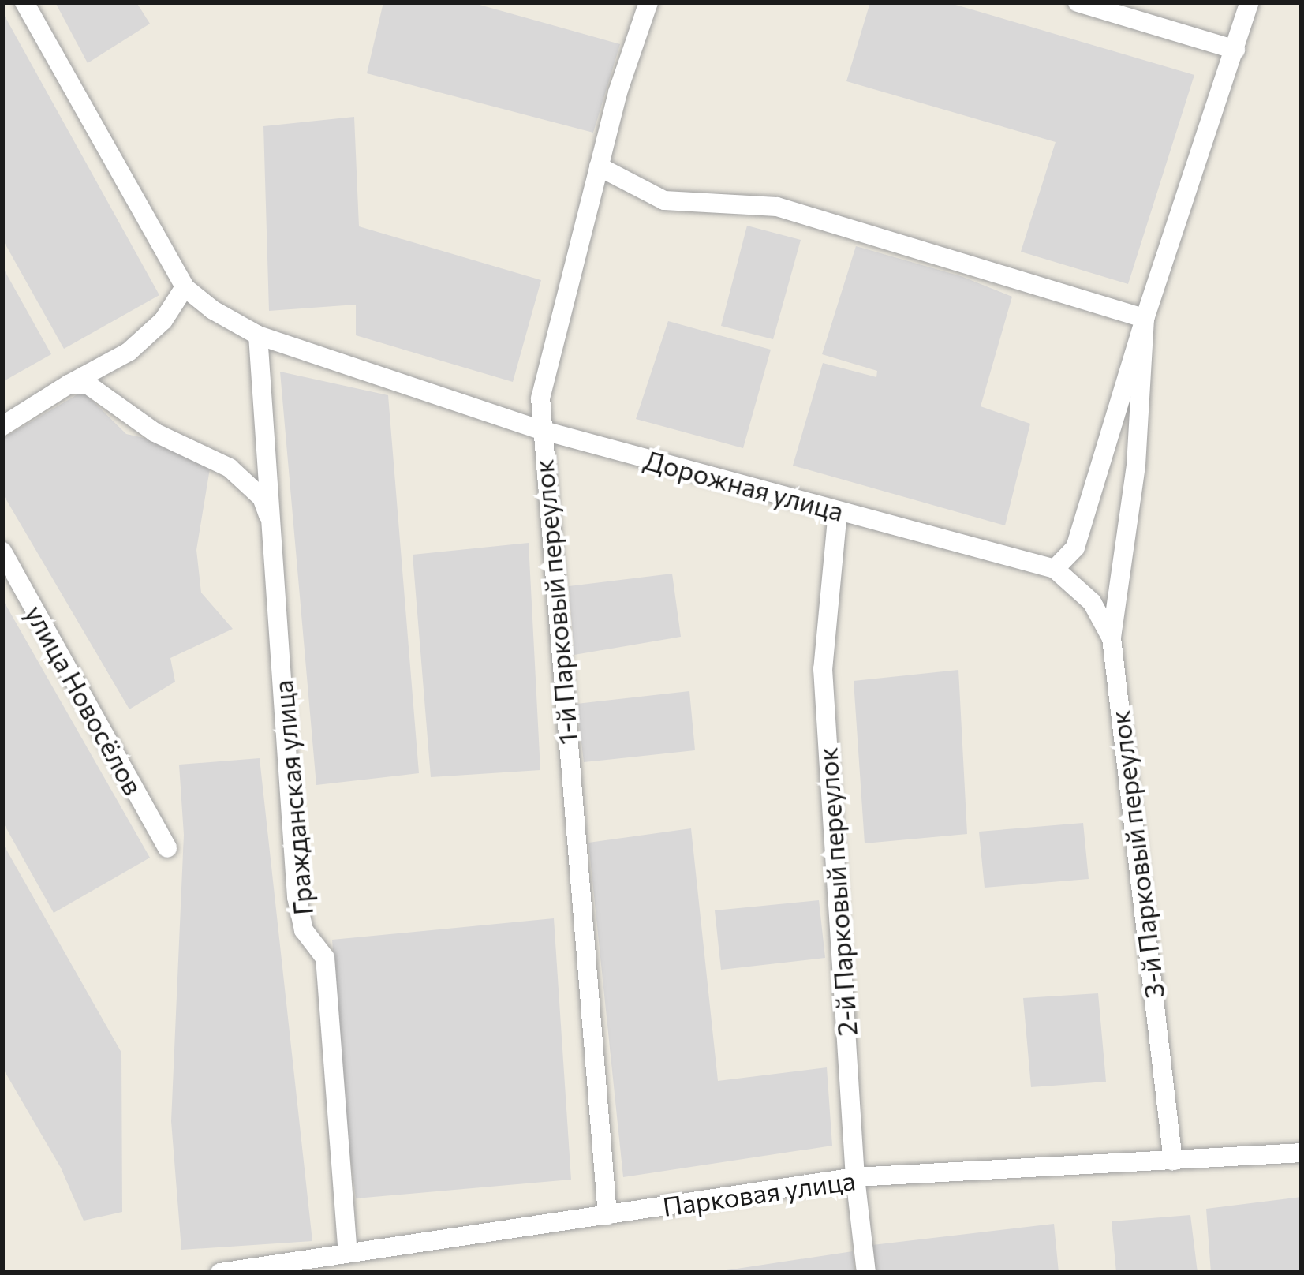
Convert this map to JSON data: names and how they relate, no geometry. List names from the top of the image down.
{
  "streets": {
    "street": [
      "Дорожная улица",
      "1-й Парковый переулок",
      "улица Новосёлов",
      "Гражданская улица",
      "3-й Парковый переулок",
      "2-й Парковый переулок",
      "Парковая улица"
    ]
  },
  "crossings": [
    ["Дорожная улица", "1-й Парковый переулок"],
    ["Дорожная улица", "Гражданская улица"],
    ["Дорожная улица", "3-й Парковый переулок"],
    ["Дорожная улица", "2-й Парковый переулок"],
    ["1-й Парковый переулок", "Парковая улица"],
    ["Гражданская улица", "Парковая улица"],
    ["3-й Парковый переулок", "Парковая улица"],
    ["2-й Парковый переулок", "Парковая улица"]
  ]
}
